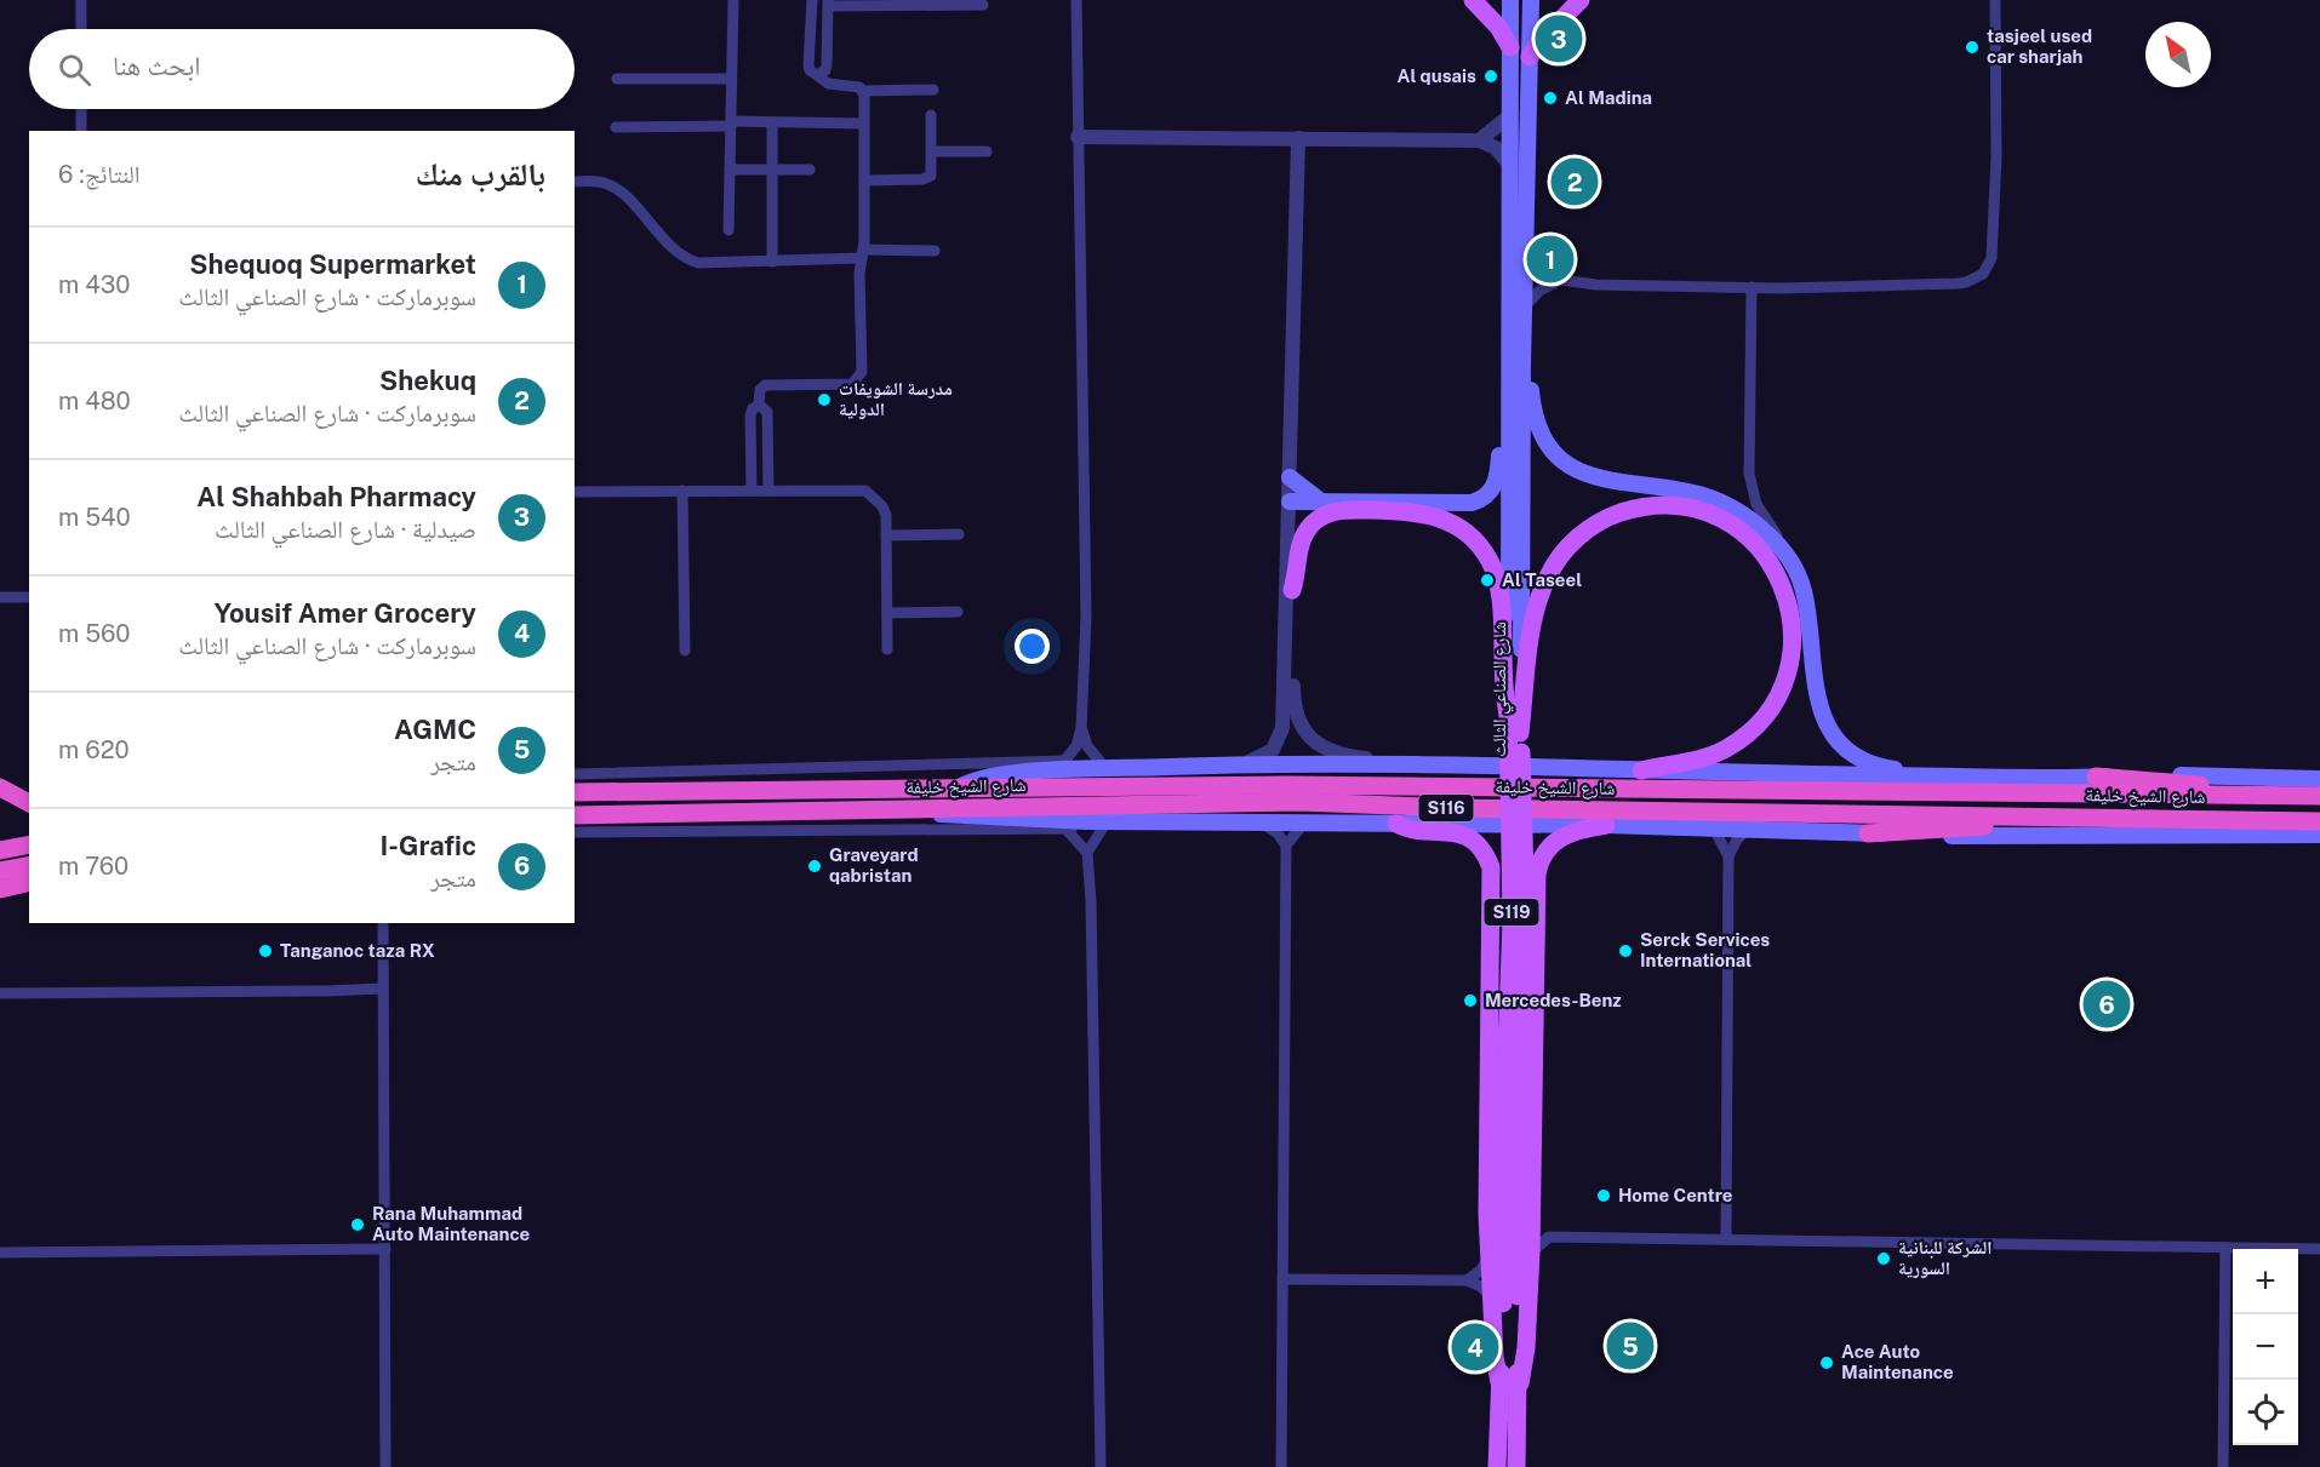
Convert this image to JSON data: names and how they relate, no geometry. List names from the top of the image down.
{
  "streets": {
    "highway": ["شارع الشيخ خليفة", "S116"],
    "main road": ["شارع الصناعي الثالث", "S119"]
  },
  "places": [
    "tasjeel used car sharjah",
    "Al qusais",
    "Al Madina",
    "مدرسة الشويفات الدولية",
    "Al Taseel",
    "Graveyard qabristan",
    "Tanganoc taza RX",
    "Serck Services International",
    "Mercedes-Benz",
    "Home Centre",
    "Rana Muhammad Auto Maintenance",
    "الشركة للبنانية السورية",
    "Ace Auto Maintenance"
  ],
  "north": "top left",
  "page": {
    "pins": [
      "3",
      "2",
      "1",
      "6",
      "5",
      "4"
    ],
    "search": "ابحث هنا",
    "heading": ["بالقرب منك", "النتائج: 6"],
    "list": [
      {
        "mark": "1",
        "name": "Shequoq Supermarket",
        "note": "سوبرماركت · شارع الصناعي الثالث",
        "value": "430 m"
      },
      {
        "mark": "2",
        "name": "Shekuq",
        "note": "سوبرماركت · شارع الصناعي الثالث",
        "value": "480 m"
      },
      {
        "mark": "3",
        "name": "Al Shahbah Pharmacy",
        "note": "صيدلية · شارع الصناعي الثالث",
        "value": "540 m"
      },
      {
        "mark": "4",
        "name": "Yousif Amer Grocery",
        "note": "سوبرماركت · شارع الصناعي الثالث",
        "value": "560 m"
      },
      {
        "mark": "5",
        "name": "AGMC",
        "note": "متجر",
        "value": "620 m"
      },
      {
        "mark": "6",
        "name": "I-Grafic",
        "note": "متجر",
        "value": "760 m"
      }
    ],
    "map_buttons": ["+", "−"]
  }
}
